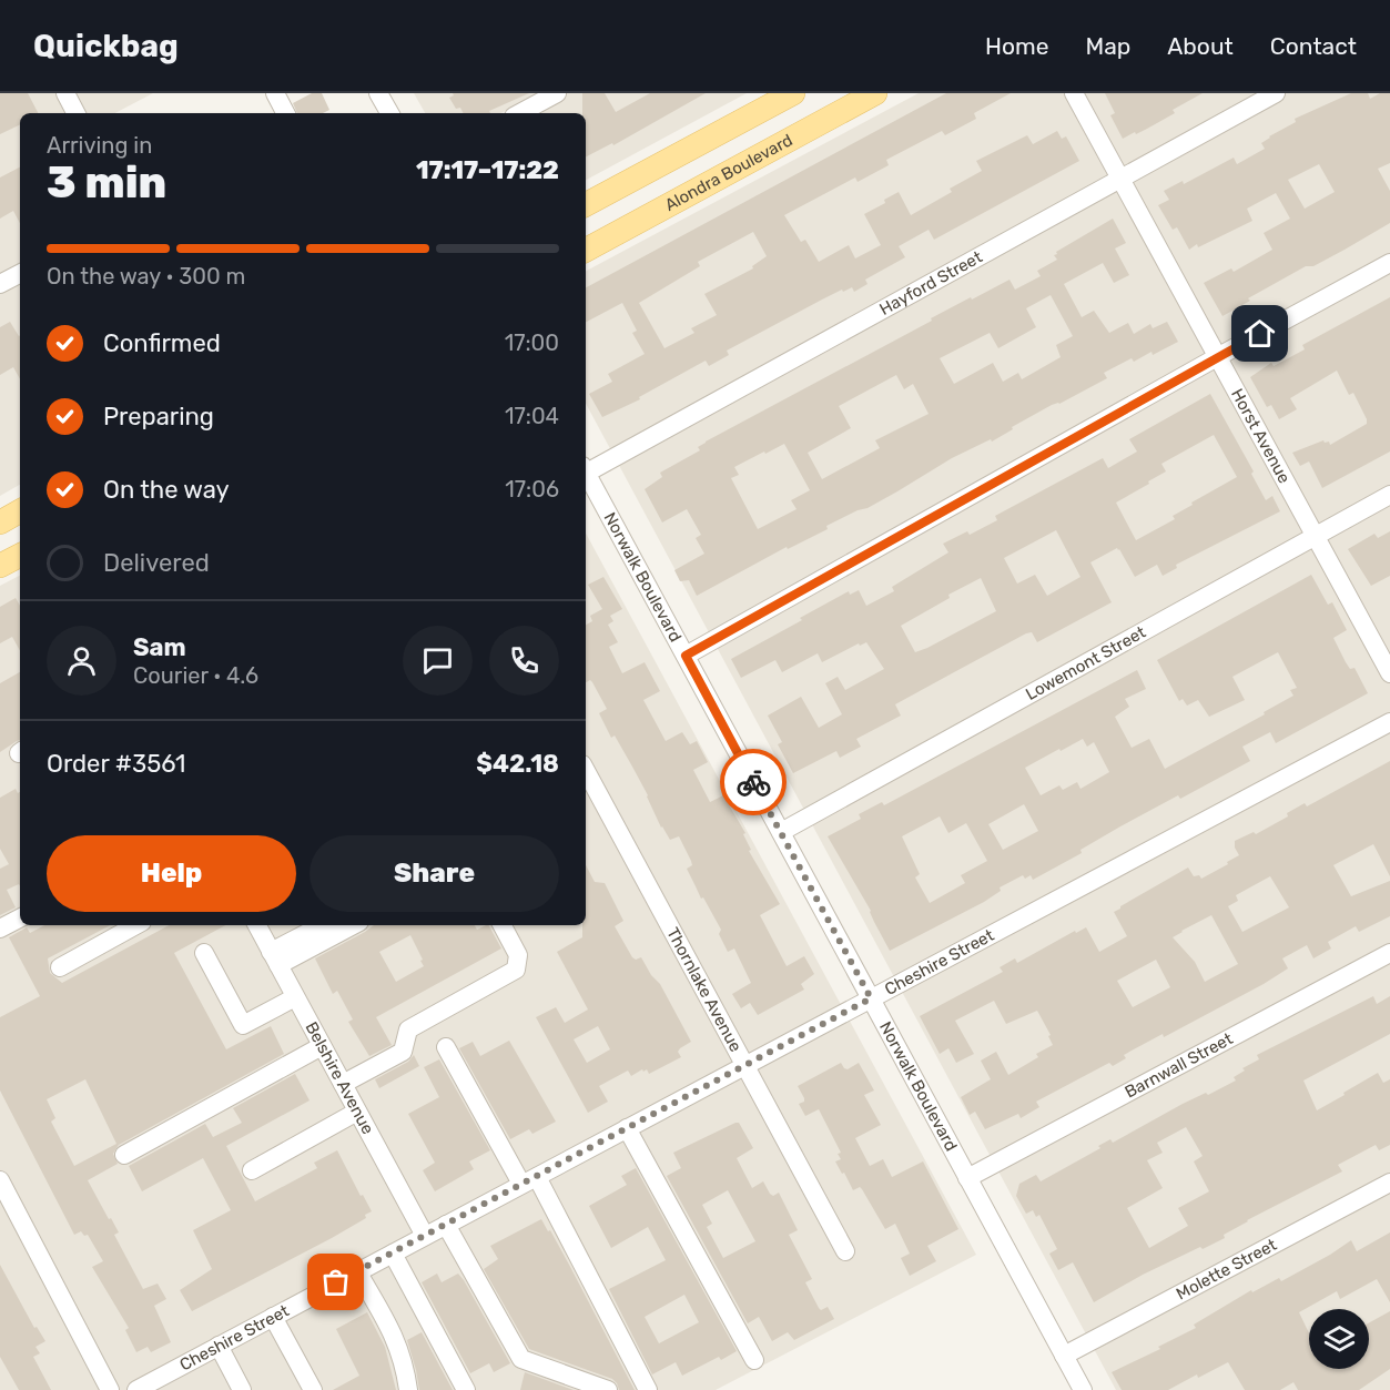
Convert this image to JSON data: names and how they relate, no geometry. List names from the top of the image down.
{
  "streets": {
    "main road": ["Alondra Boulevard"],
    "street": [
      "Hayford Street",
      "Horst Avenue",
      "Norwalk Boulevard",
      "Lowemont Street",
      "Cheshire Street",
      "Thornlake Avenue",
      "Barnwall Street",
      "Belshire Avenue",
      "Molette Street"
    ]
  },
  "crossings": [
    ["Hayford Street", "Horst Avenue"],
    ["Horst Avenue", "Lowemont Street"],
    ["Norwalk Boulevard", "Lowemont Street"],
    ["Norwalk Boulevard", "Cheshire Street"],
    ["Norwalk Boulevard", "Barnwall Street"],
    ["Norwalk Boulevard", "Molette Street"],
    ["Cheshire Street", "Thornlake Avenue"],
    ["Cheshire Street", "Belshire Avenue"]
  ],
  "page": {
    "header": "Quickbag",
    "nav": [
      "Home",
      "Map",
      "About",
      "Contact"
    ],
    "heading": ["3 min", "Arriving in", "17:17–17:22"],
    "panel": [
      "Sam",
      "Courier · 4.6",
      "Order #3561",
      "$42.18"
    ],
    "bar": "On the way · 300 m",
    "list": [
      ["Confirmed", "17:00"],
      ["Preparing", "17:04"],
      ["On the way", "17:06"],
      "Delivered"
    ],
    "buttons": ["Help", "Share"]
  }
}
